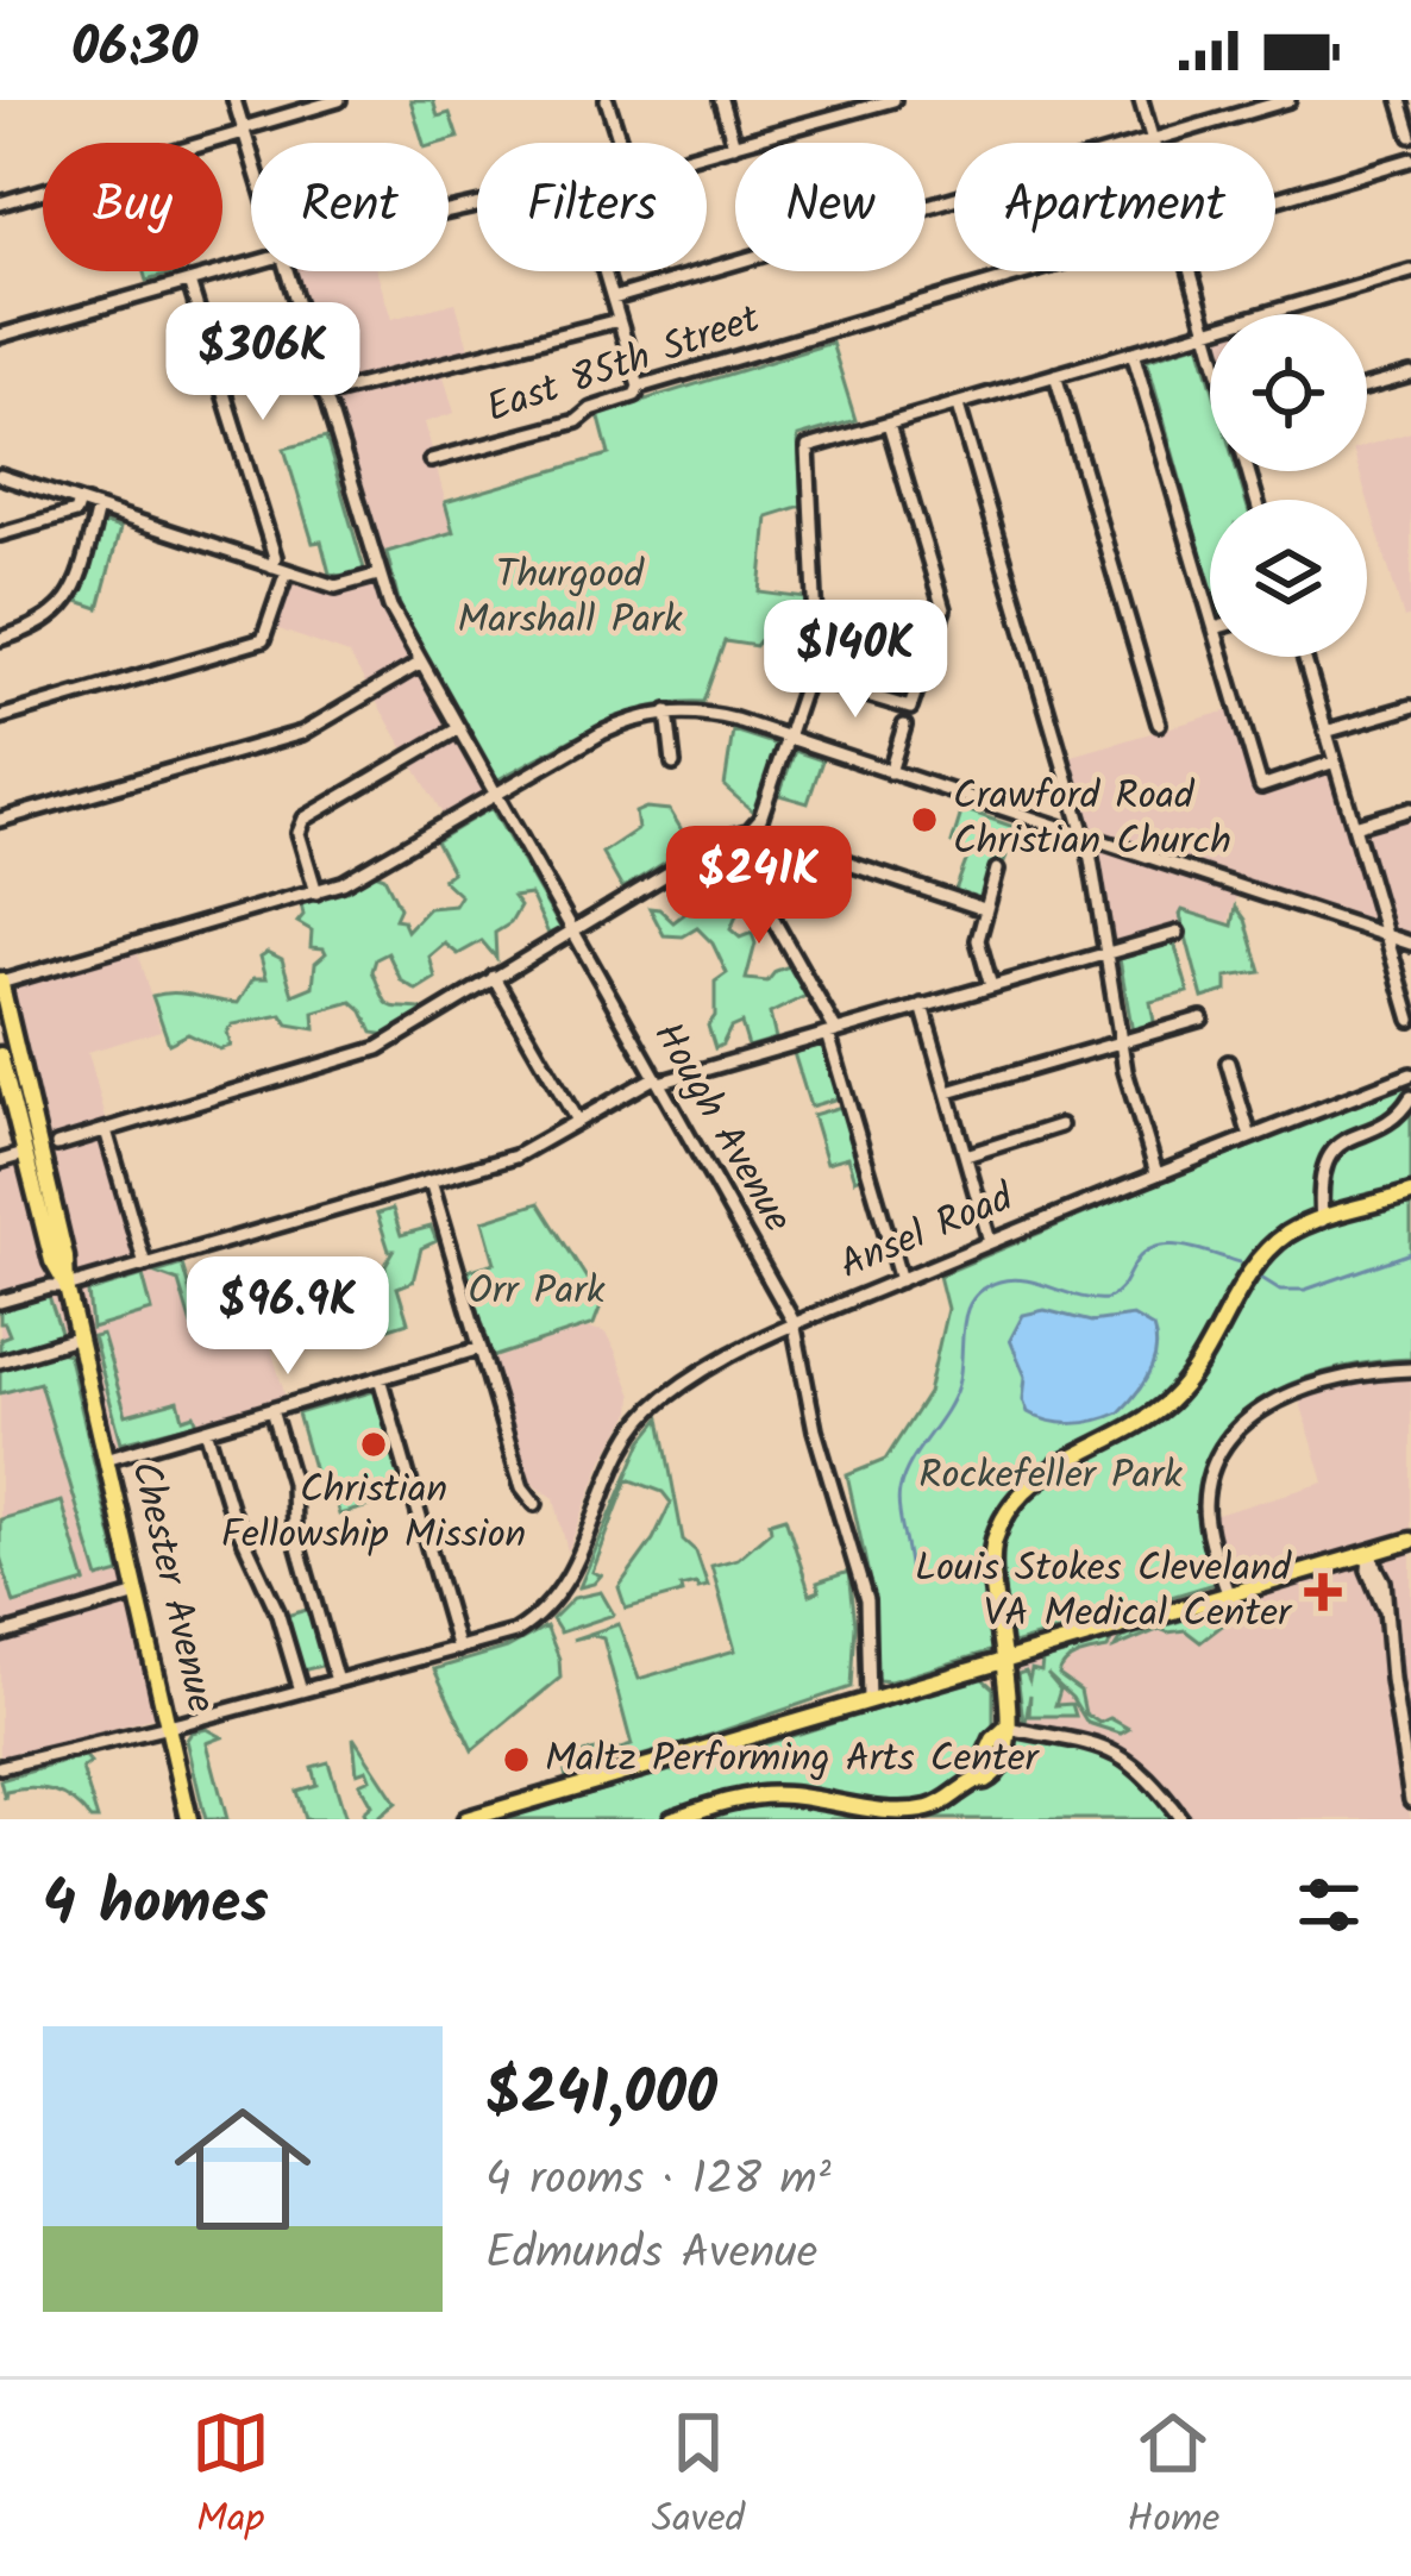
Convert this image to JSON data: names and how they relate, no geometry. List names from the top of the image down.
{
  "streets": {
    "main road": ["Chester Avenue"],
    "street": ["East 85th Street", "Hough Avenue", "Ansel Road"]
  },
  "crossings": [
    ["Hough Avenue", "Ansel Road"]
  ],
  "parks": ["Thurgood Marshall Park", "Orr Park", "Rockefeller Park"],
  "places": {
    "other": ["Crawford Road Christian Church", "Christian Fellowship Mission", "Maltz Performing Arts Center"],
    "health": ["Louis Stokes Cleveland VA Medical Center"]
  },
  "page": {
    "status": "06:30",
    "chip": [
      "Buy",
      "Rent",
      "Filters",
      "New",
      "Apartment"
    ],
    "price": [
      "$306K",
      "$140K",
      "$241K",
      "$96.9K"
    ],
    "heading": "4 homes",
    "list": [
      {
        "name": "$241,000",
        "note": "4 rooms · 128 m² · Edmunds Avenue"
      }
    ],
    "tabs": ["Map", "Saved", "Home"]
  }
}
